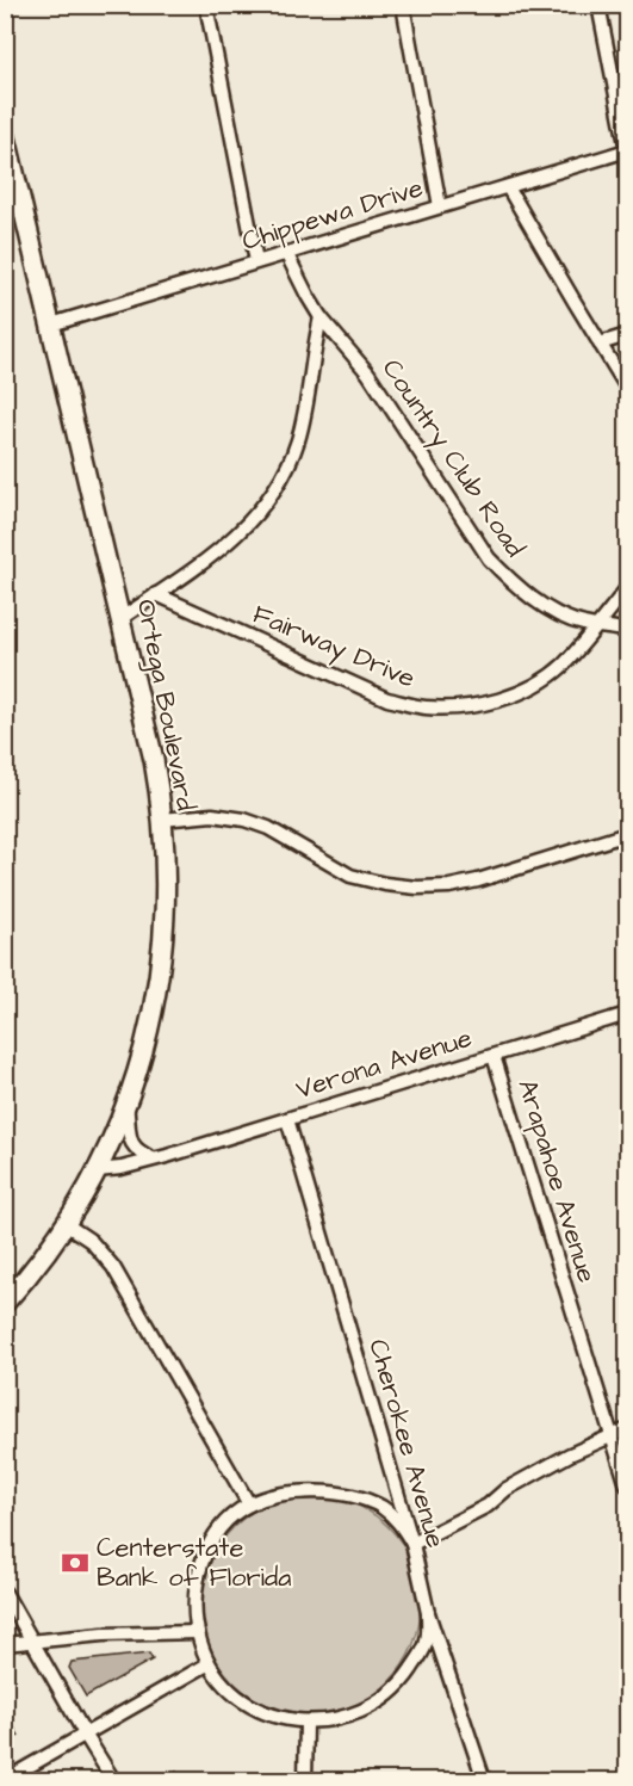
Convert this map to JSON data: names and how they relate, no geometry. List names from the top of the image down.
{
  "streets": {
    "main road": ["Ortega Boulevard"],
    "street": [
      "Chippewa Drive",
      "Country Club Road",
      "Fairway Drive",
      "Verona Avenue",
      "Arapahoe Avenue",
      "Cherokee Avenue"
    ]
  },
  "crossings": [
    ["Chippewa Drive", "Country Club Road"],
    ["Chippewa Drive", "Ortega Boulevard"],
    ["Country Club Road", "Fairway Drive"],
    ["Ortega Boulevard", "Verona Avenue"],
    ["Verona Avenue", "Arapahoe Avenue"],
    ["Verona Avenue", "Cherokee Avenue"]
  ],
  "places": {
    "bank": ["Centerstate Bank of Florida"]
  }
}
